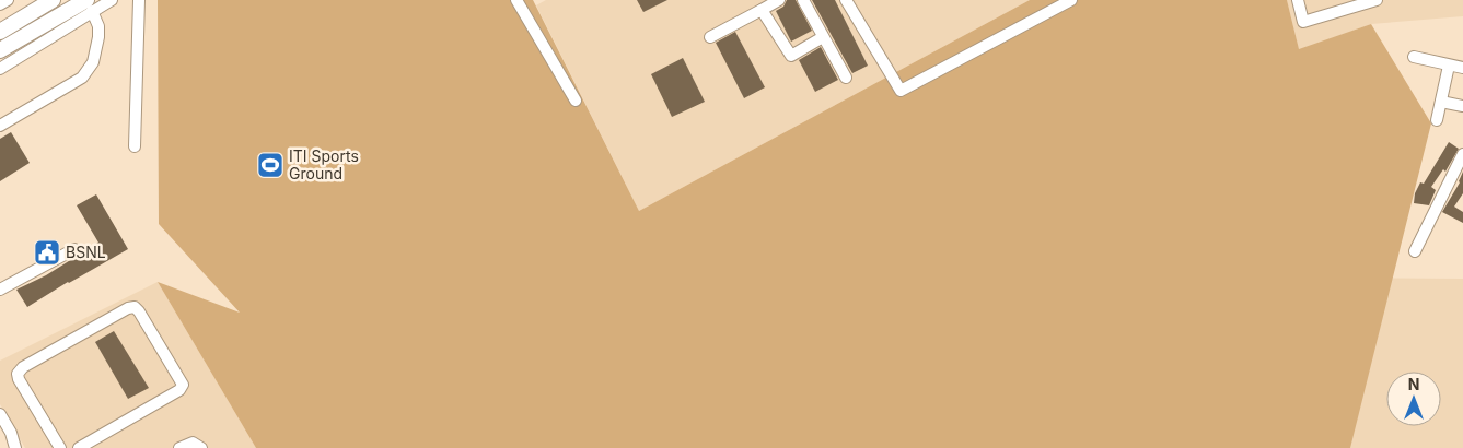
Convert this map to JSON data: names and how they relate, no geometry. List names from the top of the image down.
{
  "places": {
    "sports": ["ITI Sports Ground"],
    "public building": ["BSNL"]
  },
  "north": "top"
}
